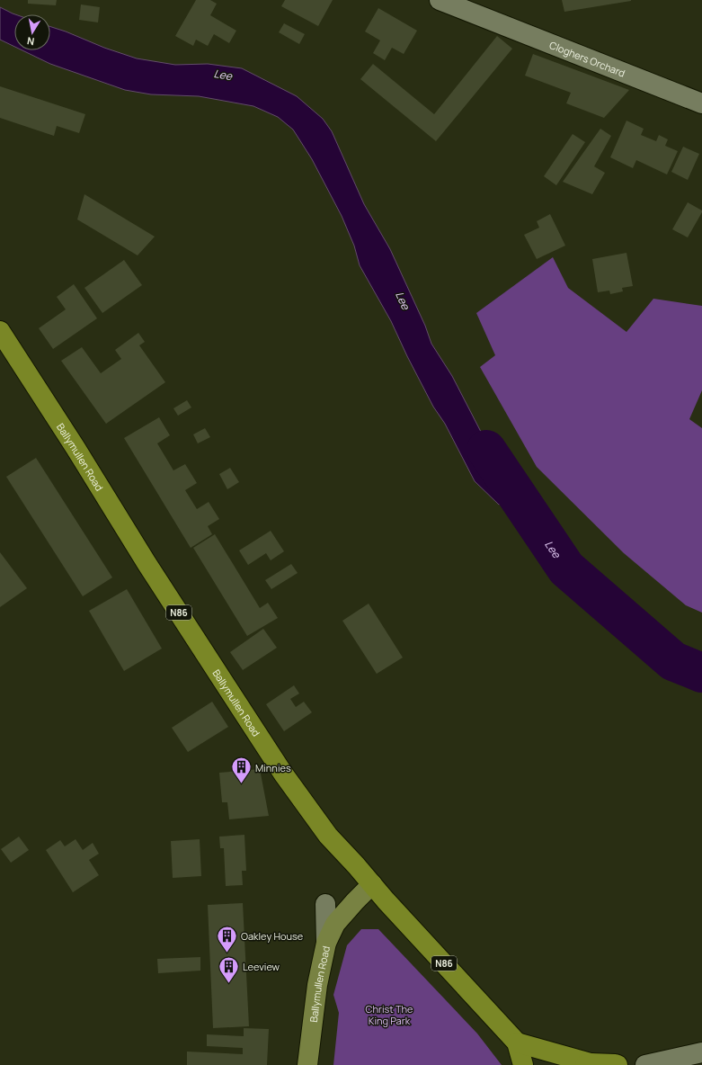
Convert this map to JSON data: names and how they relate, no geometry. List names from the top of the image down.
{
  "streets": {
    "main road": ["Ballymullen Road", "N86"],
    "street": ["Cloghers Orchard"]
  },
  "crossings": [
    ["Ballymullen Road", "N86"]
  ],
  "water": ["Lee"],
  "parks": ["Christ The King Park"],
  "places": {
    "building": ["Minnies", "Oakley House", "Leeview"]
  },
  "north": "bottom"
}
